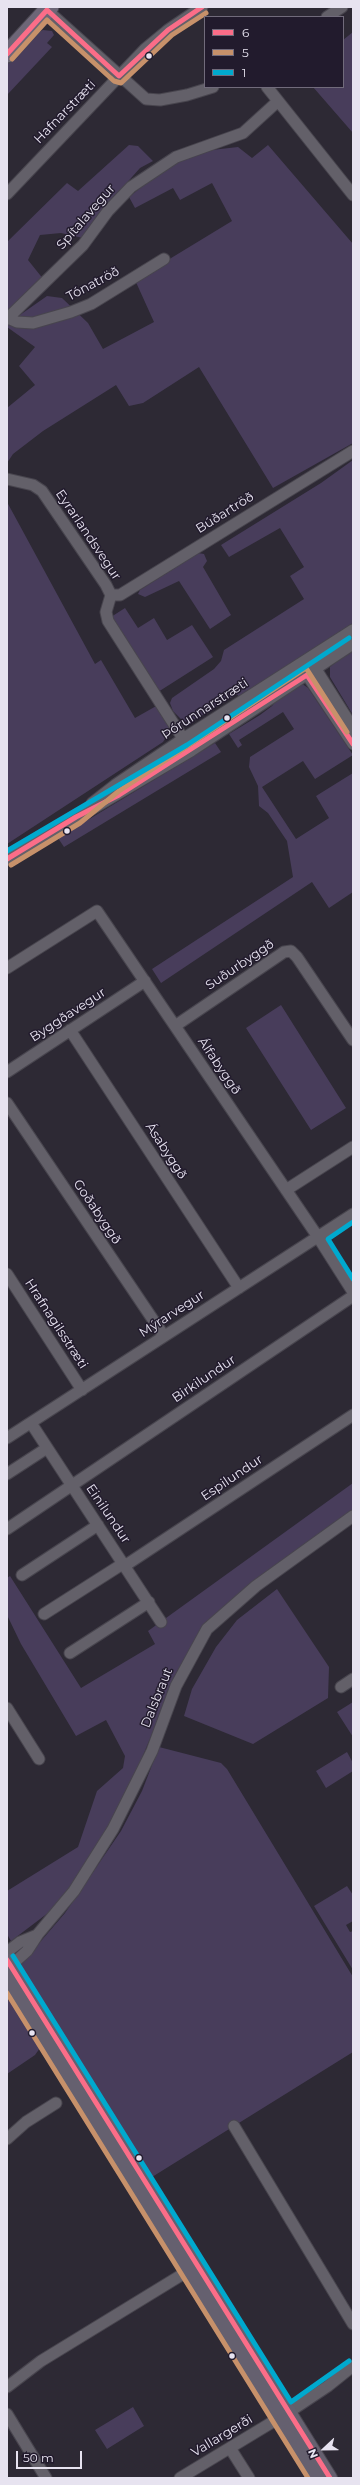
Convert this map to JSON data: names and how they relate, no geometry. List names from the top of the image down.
{
  "streets": {
    "street": [
      "Hafnarstræti",
      "Spítalavegur",
      "Tónatröð",
      "Búðartröð",
      "Eyrarlandsvegur",
      "Þórunnarstræti",
      "Suðurbyggð",
      "Byggðavegur",
      "Álfabyggð",
      "Ásabyggð",
      "Goðabyggð",
      "Mýrarvegur",
      "Hrafnagilsstræti",
      "Birkilundur",
      "Espilundur",
      "Einilundur",
      "Dalsbraut",
      "Vallargerði"
    ]
  },
  "crossings": [
    ["Spítalavegur", "Tónatröð"],
    ["Búðartröð", "Eyrarlandsvegur"],
    ["Eyrarlandsvegur", "Þórunnarstræti"],
    ["Suðurbyggð", "Álfabyggð"],
    ["Byggðavegur", "Álfabyggð"],
    ["Byggðavegur", "Ásabyggð"],
    ["Álfabyggð", "Mýrarvegur"],
    ["Ásabyggð", "Mýrarvegur"],
    ["Goðabyggð", "Mýrarvegur"],
    ["Mýrarvegur", "Hrafnagilsstræti"],
    ["Mýrarvegur", "Einilundur"],
    ["Birkilundur", "Einilundur"],
    ["Espilundur", "Einilundur"]
  ],
  "lines": ["transit line 6", "transit line 5", "transit line 1"],
  "legend": ["6", "5", "1"],
  "scale_bar": "50 m",
  "north": "left"
}
